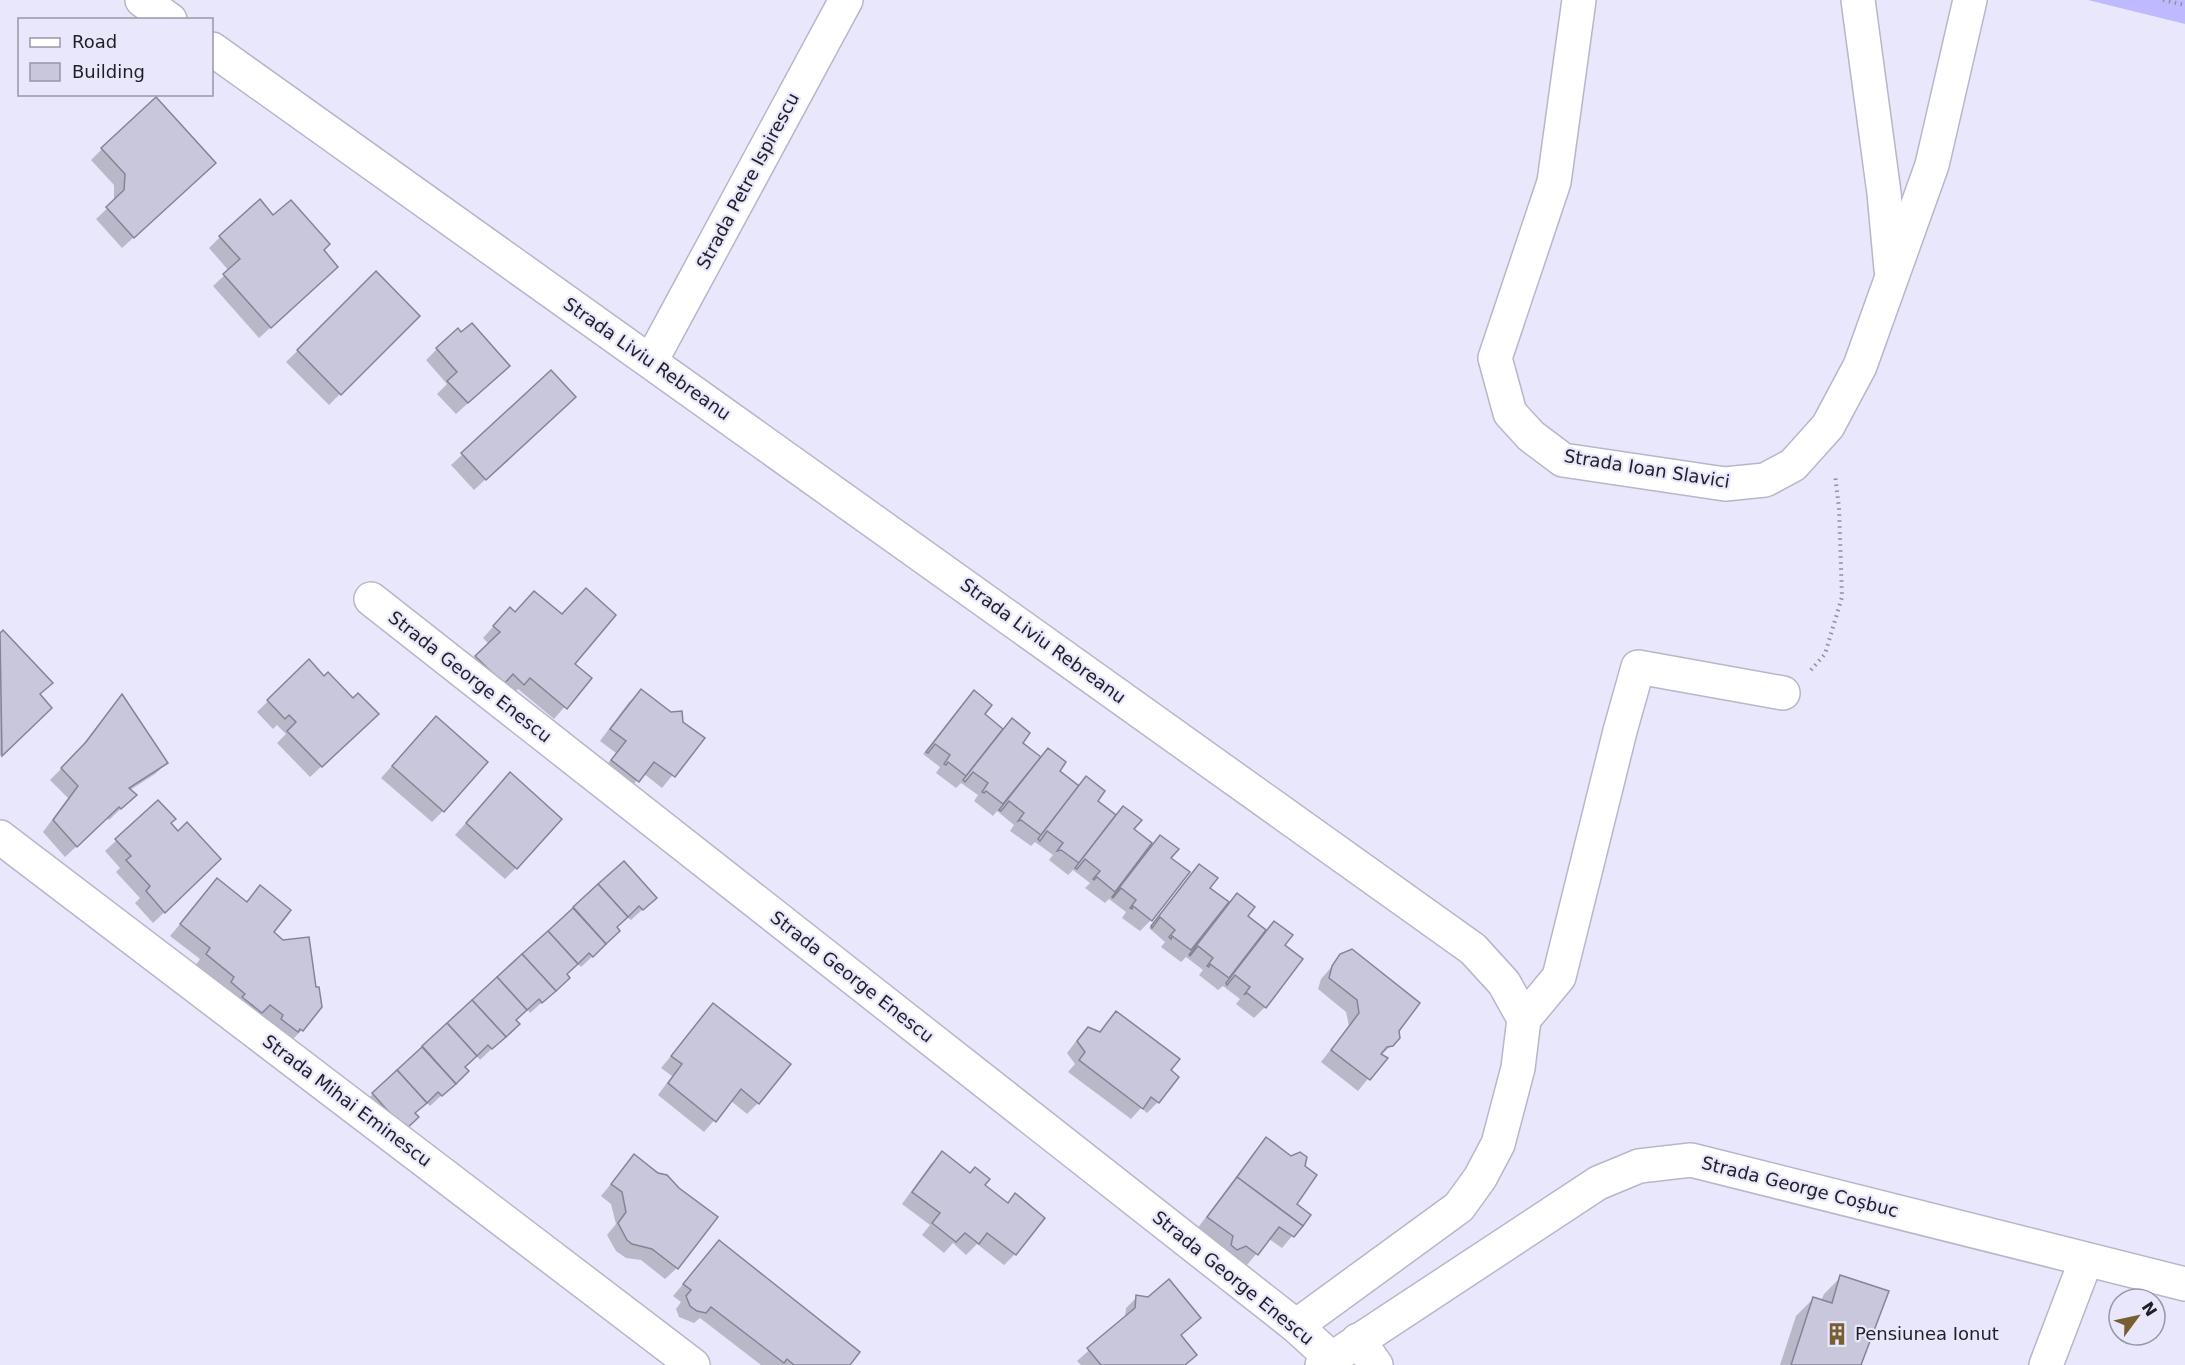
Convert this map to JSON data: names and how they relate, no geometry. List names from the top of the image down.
{
  "streets": {
    "street": [
      "Strada Petre Ispirescu",
      "Strada Liviu Rebreanu",
      "Strada Ioan Slavici",
      "Strada George Enescu",
      "Strada Mihai Eminescu",
      "Strada George Coșbuc"
    ]
  },
  "crossings": [
    ["Strada Petre Ispirescu", "Strada Liviu Rebreanu"],
    ["Strada George Enescu", "Strada George Coșbuc"]
  ],
  "places": {
    "building": ["Pensiunea Ionut"]
  },
  "legend": ["Road", "Building"],
  "north": "top right"
}
